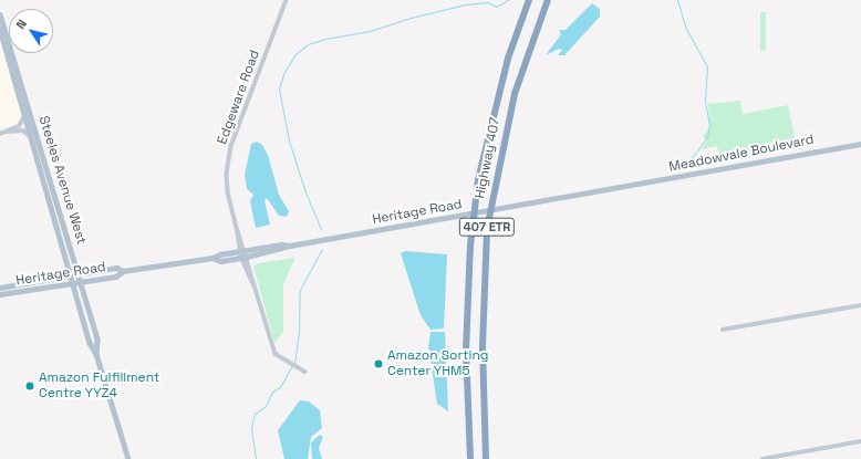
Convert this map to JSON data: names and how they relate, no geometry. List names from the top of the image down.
{
  "streets": {
    "highway": ["Highway 407", "407 ETR"],
    "main road": ["Meadowvale Boulevard", "Steeles Avenue West", "Heritage Road"],
    "street": ["Edgeware Road"]
  },
  "crossings": [
    ["Edgeware Road", "Heritage Road"],
    ["Meadowvale Boulevard", "Heritage Road"],
    ["Steeles Avenue West", "Heritage Road"]
  ],
  "places": ["Amazon Sorting Center YHM5", "Amazon Fulfillment Centre YYZ4"],
  "north": "top left"
}
